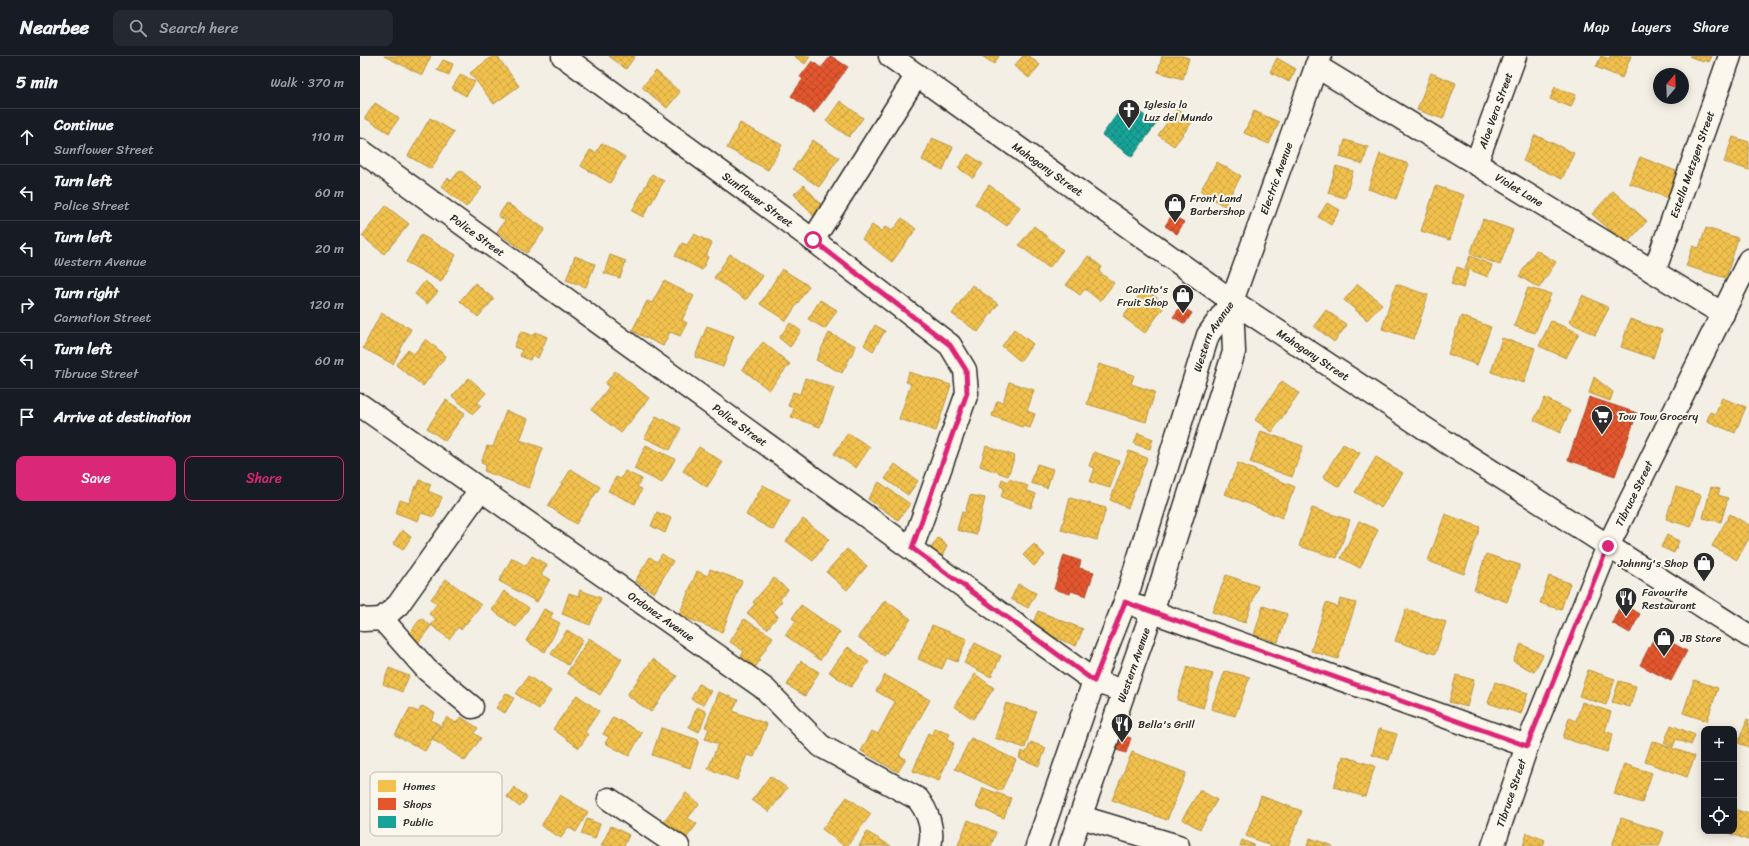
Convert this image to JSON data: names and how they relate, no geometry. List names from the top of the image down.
{
  "streets": {
    "street": [
      "Aloe Vera Street",
      "Estella Metzgen Street",
      "Mahogany Street",
      "Electric Avenue",
      "Violet Lane",
      "Sunflower Street",
      "Police Street",
      "Western Avenue",
      "Tibruce Street",
      "Ordonez Avenue"
    ]
  },
  "crossings": [
    ["Aloe Vera Street", "Violet Lane"],
    ["Estella Metzgen Street", "Violet Lane"],
    ["Mahogany Street", "Electric Avenue"],
    ["Mahogany Street", "Western Avenue"],
    ["Mahogany Street", "Tibruce Street"],
    ["Electric Avenue", "Violet Lane"],
    ["Electric Avenue", "Western Avenue"],
    ["Violet Lane", "Tibruce Street"],
    ["Sunflower Street", "Police Street"],
    ["Police Street", "Western Avenue"]
  ],
  "places": {
    "church": ["Iglesia la Luz del Mundo"],
    "shop": [
      "Front Land Barbershop",
      "Carlito's Fruit Shop",
      "Johnny's Shop",
      "JB Store"
    ],
    "supermarket": ["Tow Tow Grocery"],
    "restaurant": ["Favourite Restaurant", "Bella's Grill"]
  },
  "legend": ["Homes", "Shops", "Public"],
  "north": "top",
  "page": {
    "header": "Nearbee",
    "search": "Search here",
    "nav": ["Map", "Layers", "Share"],
    "heading": ["5 min", "Walk · 370 m"],
    "list": [
      ["Continue", "Sunflower Street", "110 m"],
      ["Turn left", "Police Street", "60 m"],
      ["Turn left", "Western Avenue", "20 m"],
      ["Turn right", "Carnation Street", "120 m"],
      ["Turn left", "Tibruce Street", "60 m"],
      "Arrive at destination"
    ],
    "buttons": ["Save", "Share"],
    "map_buttons": ["+", "−"]
  }
}
